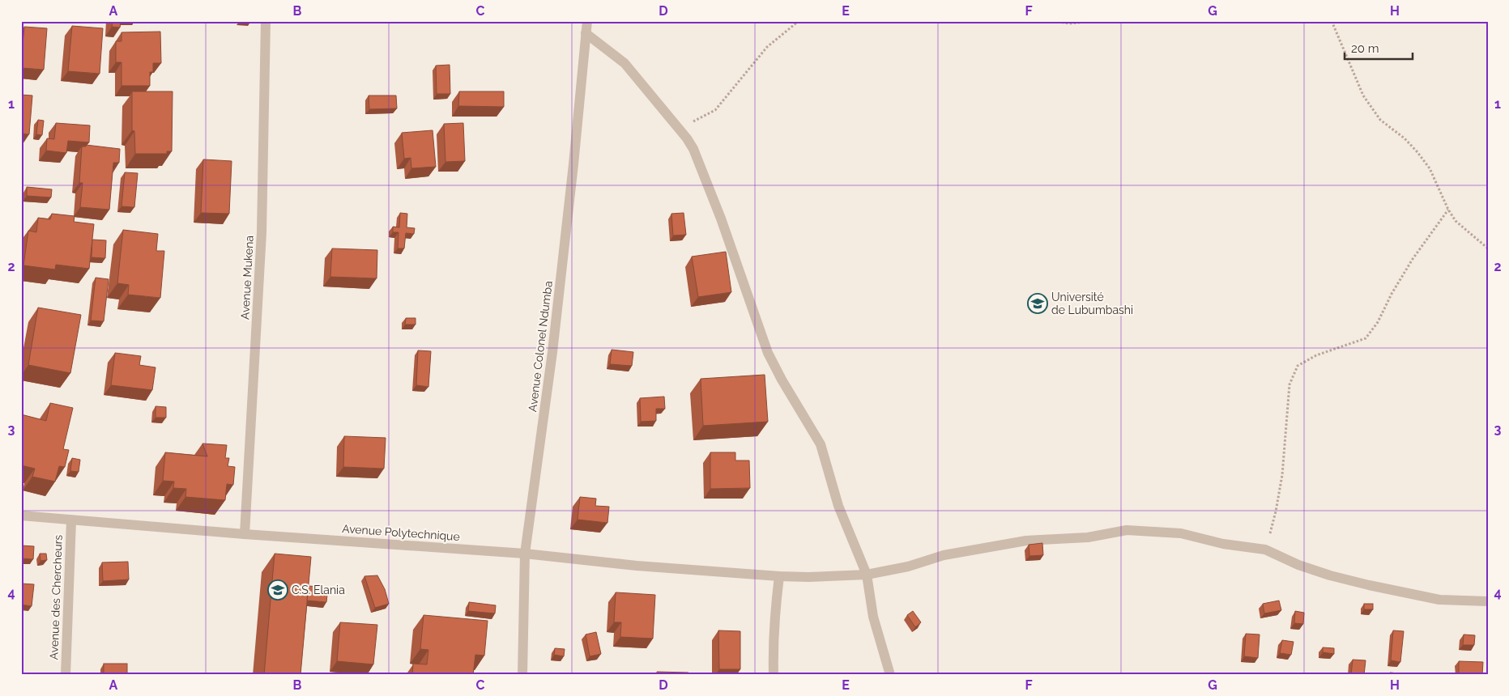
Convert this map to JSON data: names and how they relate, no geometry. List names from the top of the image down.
{
  "streets": {
    "street": [
      "Avenue Mukena",
      "Avenue Colonel Ndumba",
      "Avenue Polytechnique",
      "Avenue des Chercheurs"
    ]
  },
  "crossings": [
    ["Avenue Mukena", "Avenue Polytechnique"],
    ["Avenue Colonel Ndumba", "Avenue Polytechnique"],
    ["Avenue Polytechnique", "Avenue des Chercheurs"]
  ],
  "places": {
    "school or university": ["Université de Lubumbashi", "C.S. Elania"]
  },
  "scale_bar": "20 m",
  "grid": {
    "columns": [
      "A",
      "B",
      "C",
      "D",
      "E",
      "F",
      "G",
      "H"
    ],
    "rows": [
      "1",
      "2",
      "3",
      "4"
    ]
  }
}
